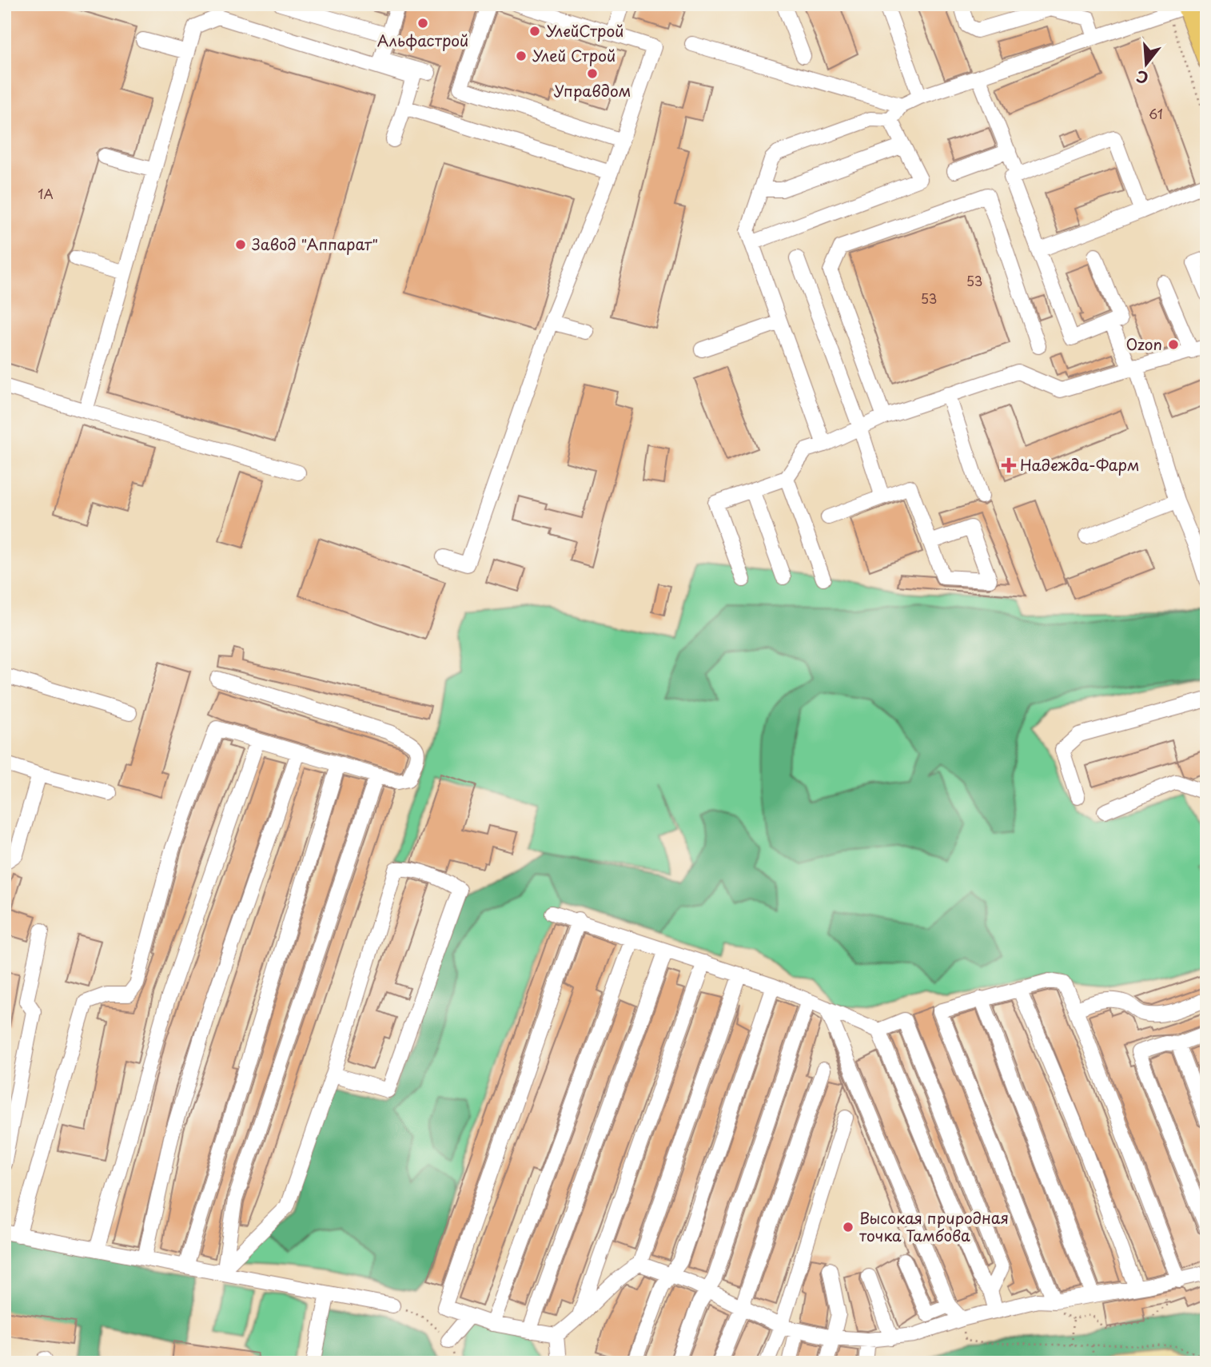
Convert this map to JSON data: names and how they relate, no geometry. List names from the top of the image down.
{
  "places": {
    "other": [
      "Альфастрой",
      "УлейСтрой",
      "Улей Строй",
      "Управдом",
      "Завод \"Аппарат\"",
      "Ozon",
      "Высокая природная точка Тамбова"
    ],
    "health": ["Надежда-Фарм"]
  },
  "house_numbers": [
    "61",
    "1А",
    "53",
    "53"
  ],
  "north": "bottom"
}
